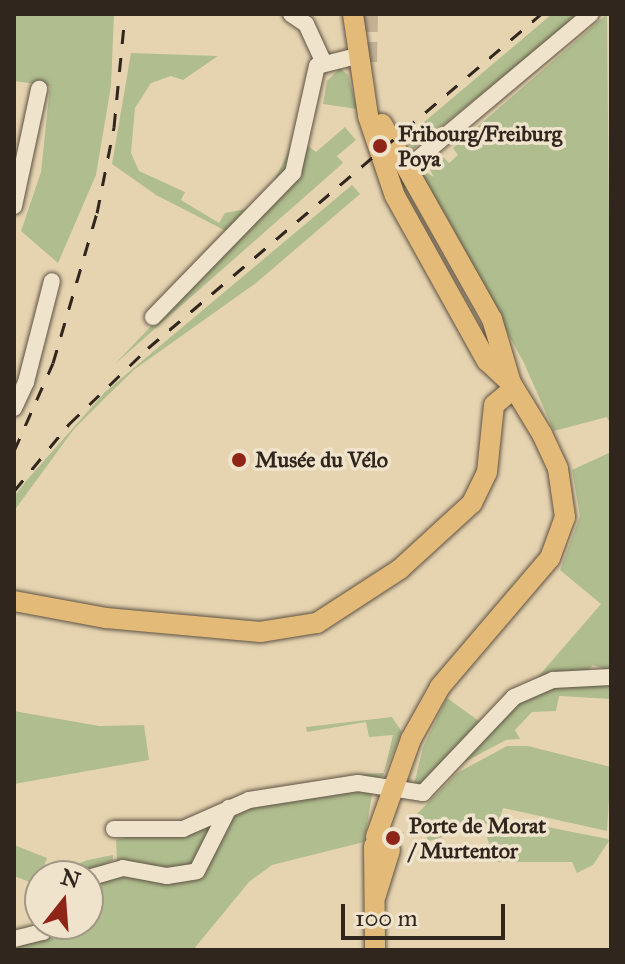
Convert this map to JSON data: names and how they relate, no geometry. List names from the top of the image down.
{
  "places": ["Fribourg/Freiburg Poya", "Musée du Vélo", "Porte de Morat / Murtentor"],
  "scale_bar": "100 m",
  "north": "top"
}
